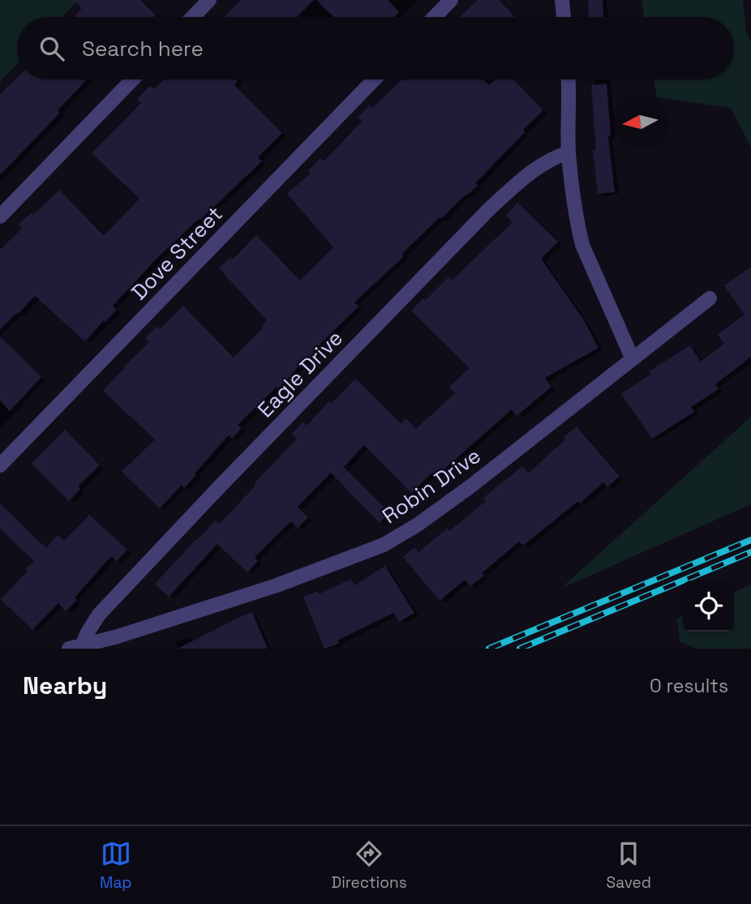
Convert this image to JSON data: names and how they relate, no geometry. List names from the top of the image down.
{
  "streets": {
    "street": ["Dove Street", "Eagle Drive", "Robin Drive"]
  },
  "crossings": [
    ["Eagle Drive", "Robin Drive"]
  ],
  "north": "left",
  "page": {
    "search": "Search here",
    "heading": ["Nearby", "0 results"],
    "nav": ["Map", "Directions", "Saved"]
  }
}
